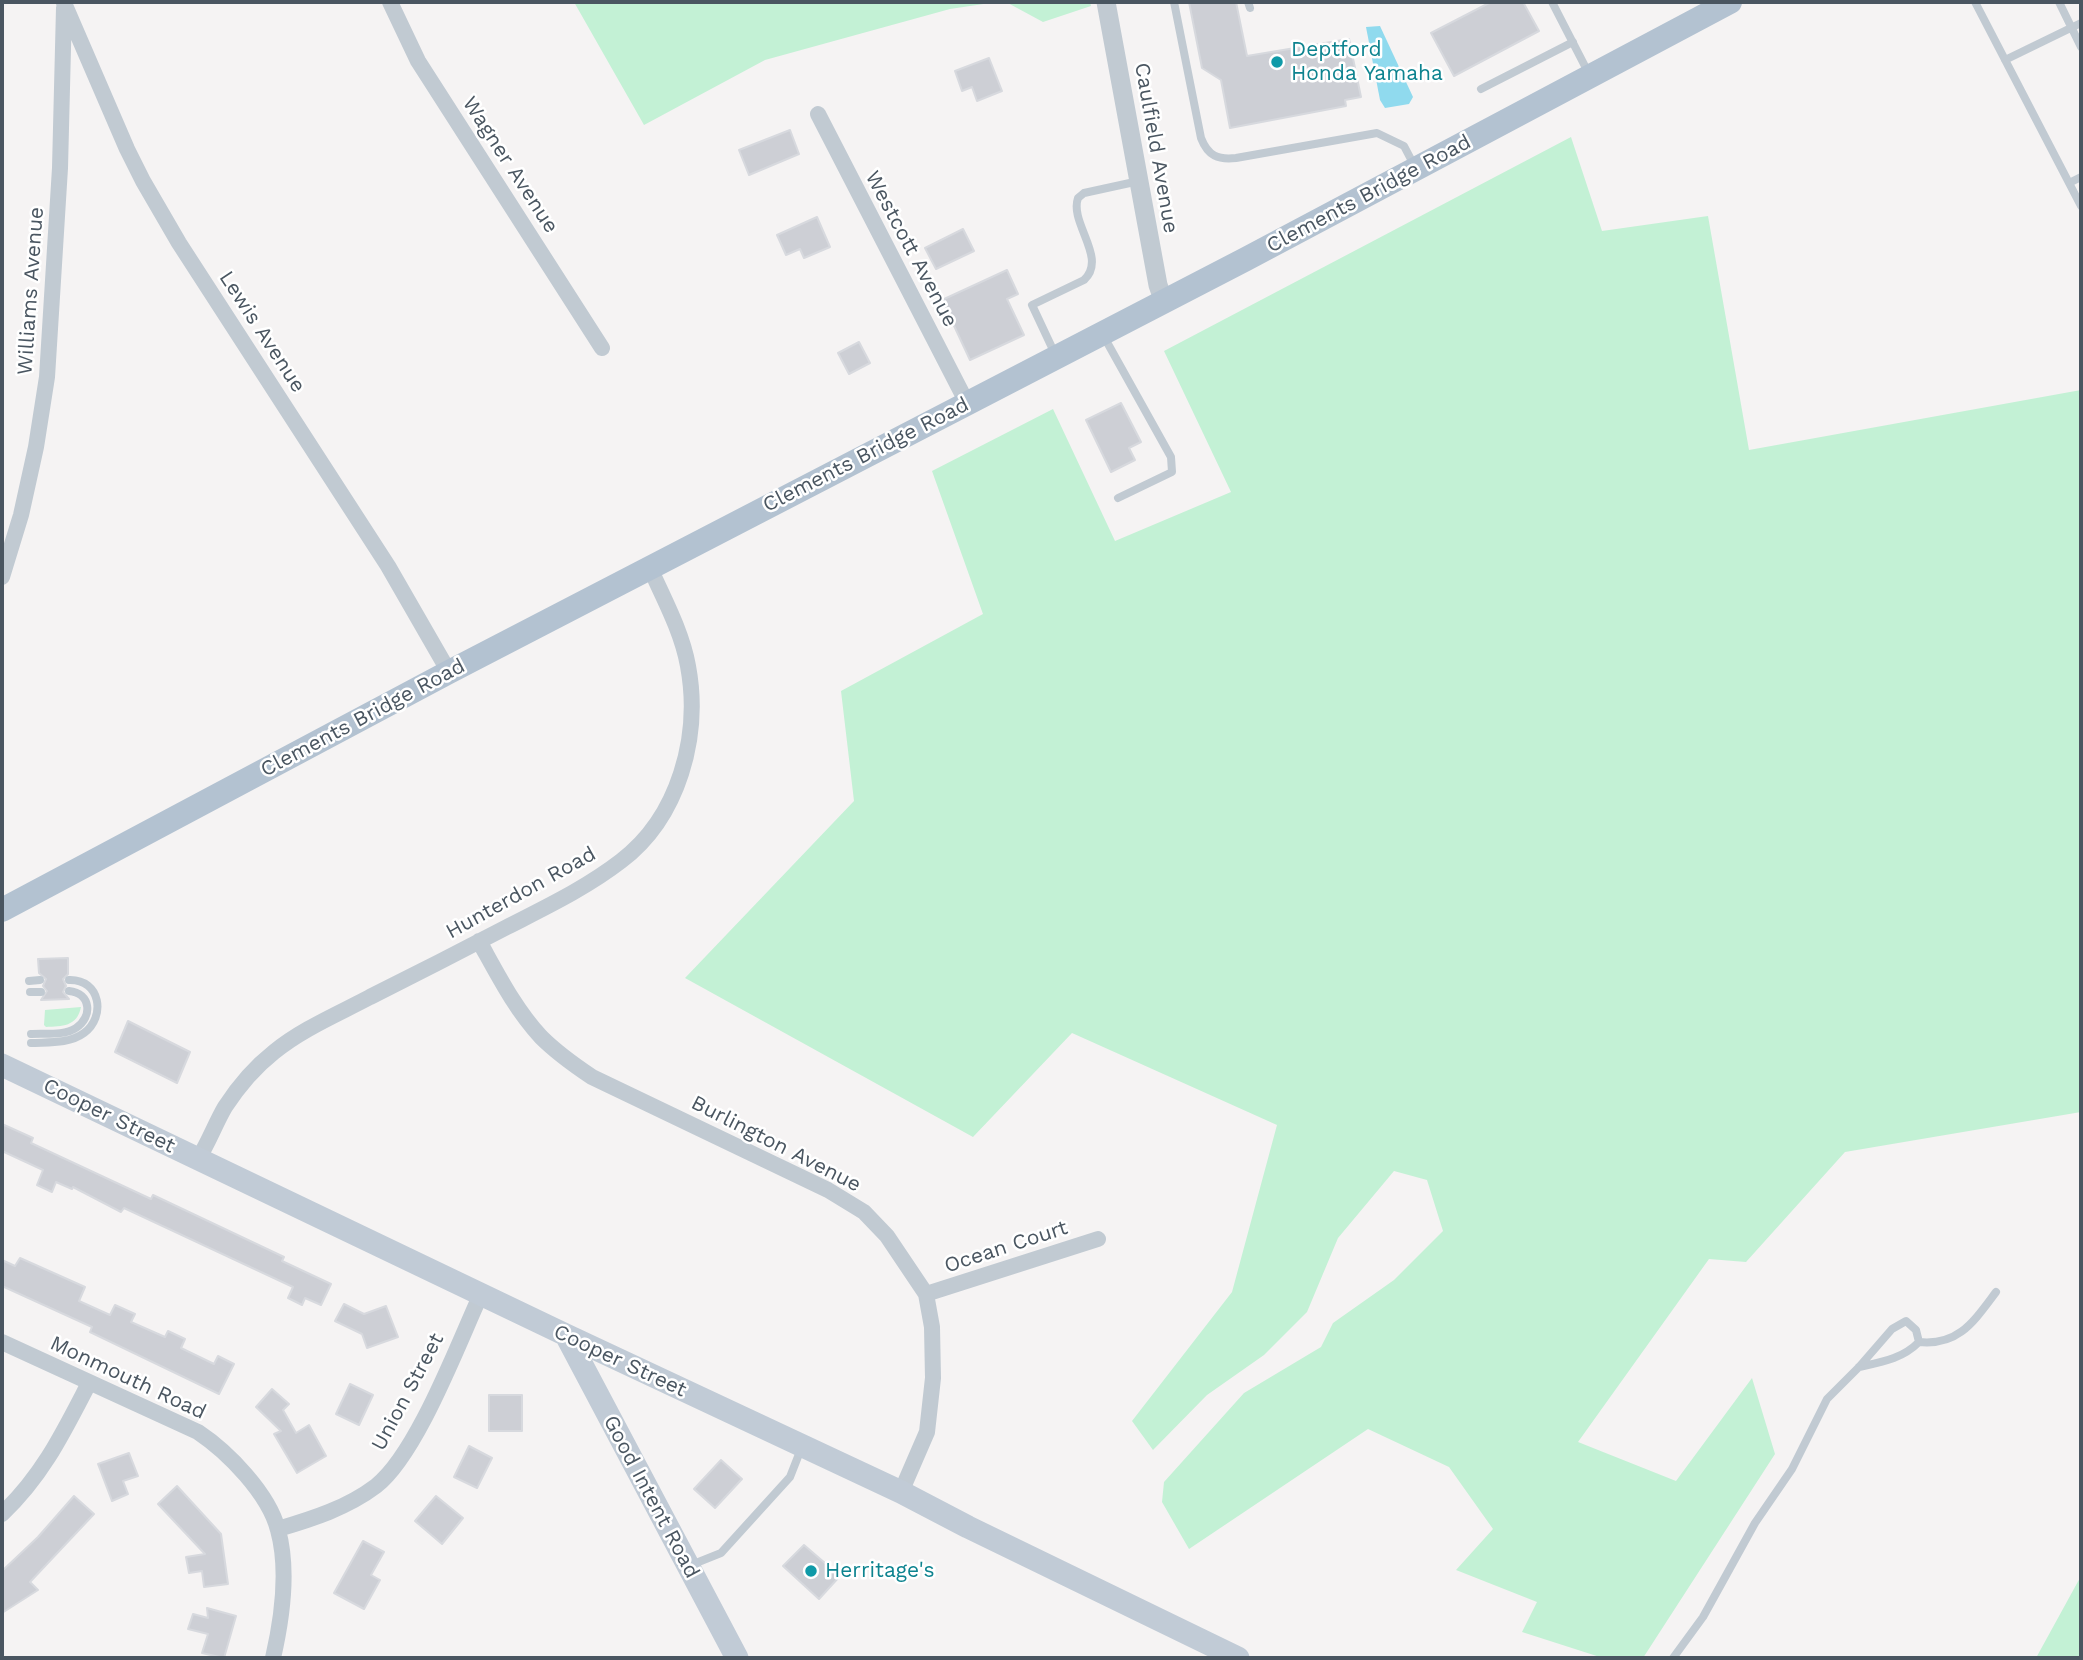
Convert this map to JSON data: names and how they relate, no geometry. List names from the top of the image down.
{
  "streets": {
    "main road": ["Clements Bridge Road", "Cooper Street", "Good Intent Road"],
    "street": [
      "Caulfield Avenue",
      "Wagner Avenue",
      "Westcott Avenue",
      "Williams Avenue",
      "Lewis Avenue",
      "Hunterdon Road",
      "Burlington Avenue",
      "Ocean Court",
      "Monmouth Road",
      "Union Street"
    ]
  },
  "crossings": [
    ["Caulfield Avenue", "Clements Bridge Road"],
    ["Clements Bridge Road", "Westcott Avenue"],
    ["Clements Bridge Road", "Lewis Avenue"],
    ["Clements Bridge Road", "Hunterdon Road"],
    ["Williams Avenue", "Lewis Avenue"],
    ["Hunterdon Road", "Cooper Street"],
    ["Hunterdon Road", "Burlington Avenue"],
    ["Cooper Street", "Burlington Avenue"],
    ["Cooper Street", "Union Street"],
    ["Cooper Street", "Good Intent Road"],
    ["Burlington Avenue", "Ocean Court"],
    ["Monmouth Road", "Union Street"]
  ],
  "places": ["Deptford Honda Yamaha", "Herritage's"]
}
